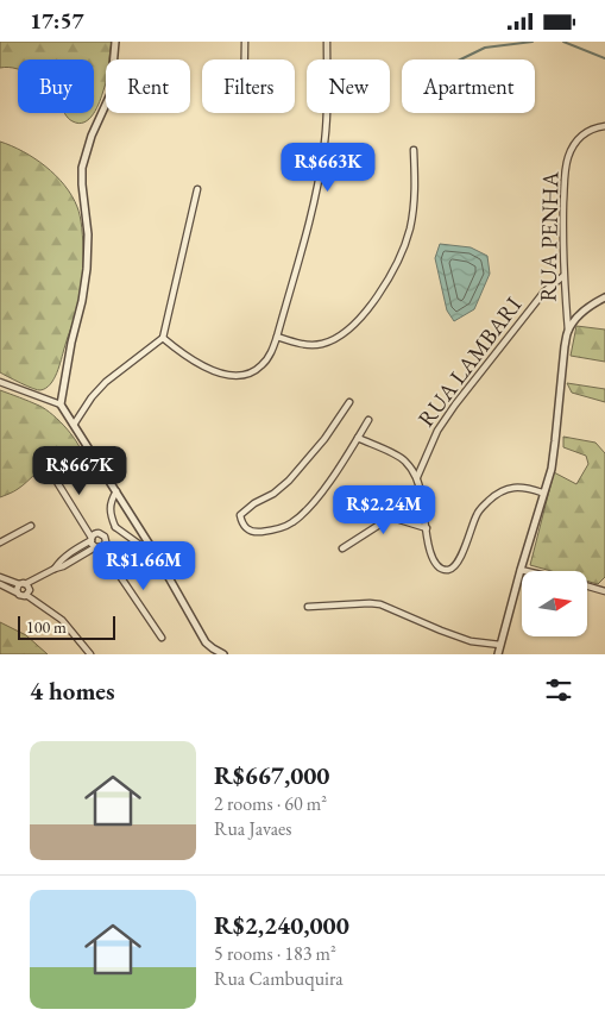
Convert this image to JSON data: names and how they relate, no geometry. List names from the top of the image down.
{
  "streets": {
    "street": ["RUA PENHA", "RUA LAMBARI"]
  },
  "crossings": [
    ["RUA PENHA", "RUA LAMBARI"]
  ],
  "scale_bar": "100 m",
  "north": "right",
  "page": {
    "status": "17:57",
    "chip": [
      "Buy",
      "Rent",
      "Filters",
      "New",
      "Apartment"
    ],
    "price": [
      "R$663K",
      "R$667K",
      "R$2.24M",
      "R$1.66M"
    ],
    "scale": "100 m",
    "heading": "4 homes",
    "list": [
      {
        "name": "R$667,000",
        "note": "2 rooms · 60 m² · Rua Javaes"
      },
      {
        "name": "R$2,240,000",
        "note": "5 rooms · 183 m² · Rua Cambuquira"
      }
    ]
  }
}
